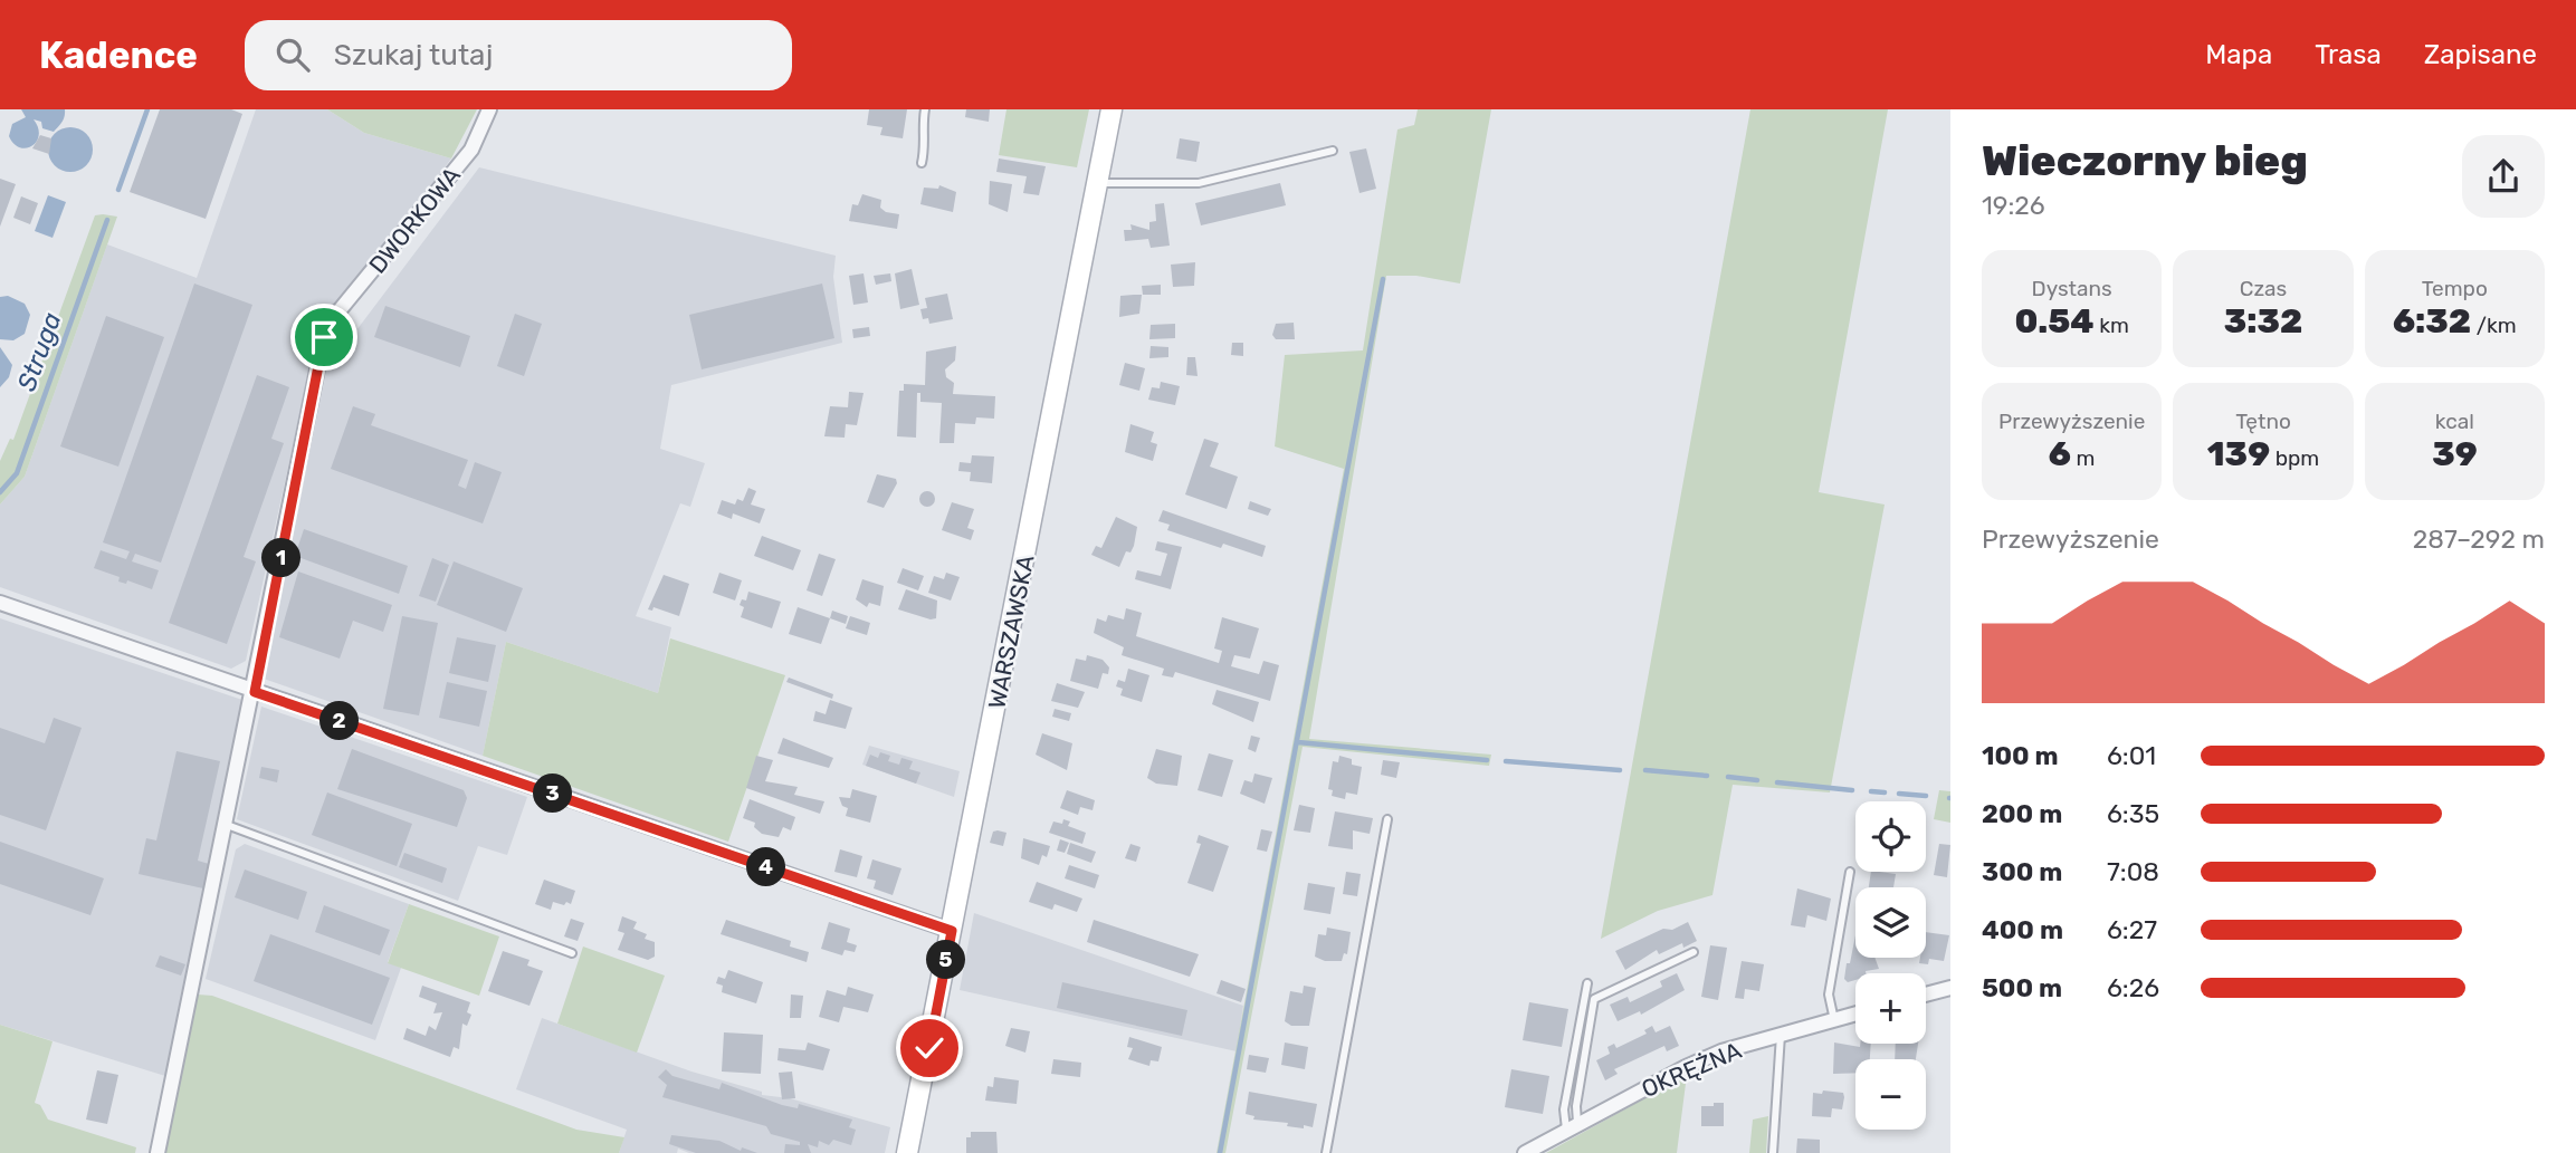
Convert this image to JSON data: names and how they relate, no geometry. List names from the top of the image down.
{
  "streets": {
    "main road": ["WARSZAWSKA"],
    "street": ["DWORKOWA", "OKRĘŻNA"]
  },
  "water": ["Struga"],
  "page": {
    "header": "Kadence",
    "search": "Szukaj tutaj",
    "nav": ["Mapa", "Trasa", "Zapisane"],
    "heading": ["Wieczorny bieg", "19:26"],
    "stats": [
      ["Dystans", "0.54 km"],
      ["Czas", "3:32"],
      ["Tempo", "6:32 /km"],
      ["Przewyższenie", "6 m"],
      ["Tętno", "139 bpm"],
      ["kcal", "39"]
    ],
    "chart": ["Przewyższenie", "287–292 m"],
    "pins": [
      "1",
      "2",
      "3",
      "4",
      "5"
    ],
    "list": [
      {
        "name": "100 m",
        "note": "6:01"
      },
      {
        "name": "200 m",
        "note": "6:35"
      },
      {
        "name": "300 m",
        "note": "7:08"
      },
      {
        "name": "400 m",
        "note": "6:27"
      },
      {
        "name": "500 m",
        "note": "6:26"
      }
    ],
    "map_buttons": ["+", "−"]
  }
}
